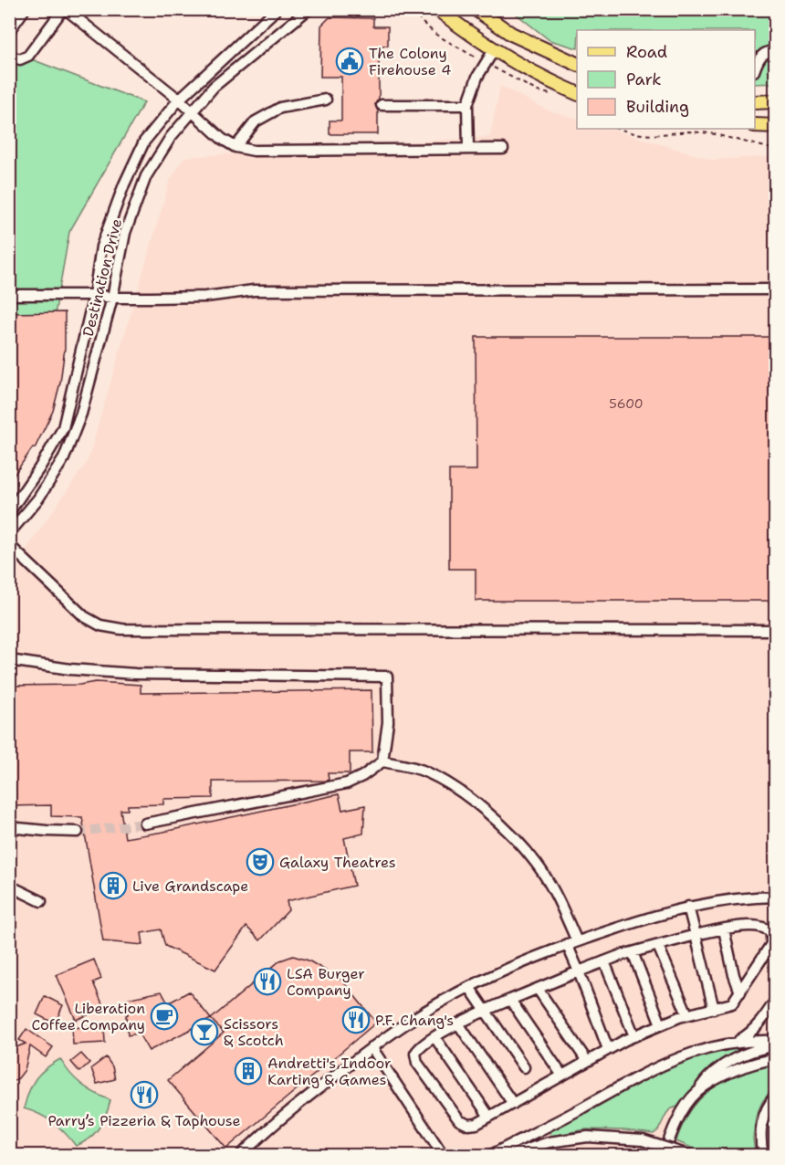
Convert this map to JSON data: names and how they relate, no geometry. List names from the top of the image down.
{
  "streets": {
    "street": ["Destination Drive"]
  },
  "places": {
    "public building": ["The Colony Firehouse 4"],
    "theatre": ["Galaxy Theatres"],
    "building": ["Live Grandscape", "Andretti's Indoor Karting & Games"],
    "restaurant": ["LSA Burger Company", "P.F. Chang's", "Parry’s Pizzeria & Taphouse"],
    "cafe": ["Liberation Coffee Company"],
    "bar": ["Scissors & Scotch"]
  },
  "house_numbers": ["5600"],
  "legend": ["Road", "Park", "Building"]
}
